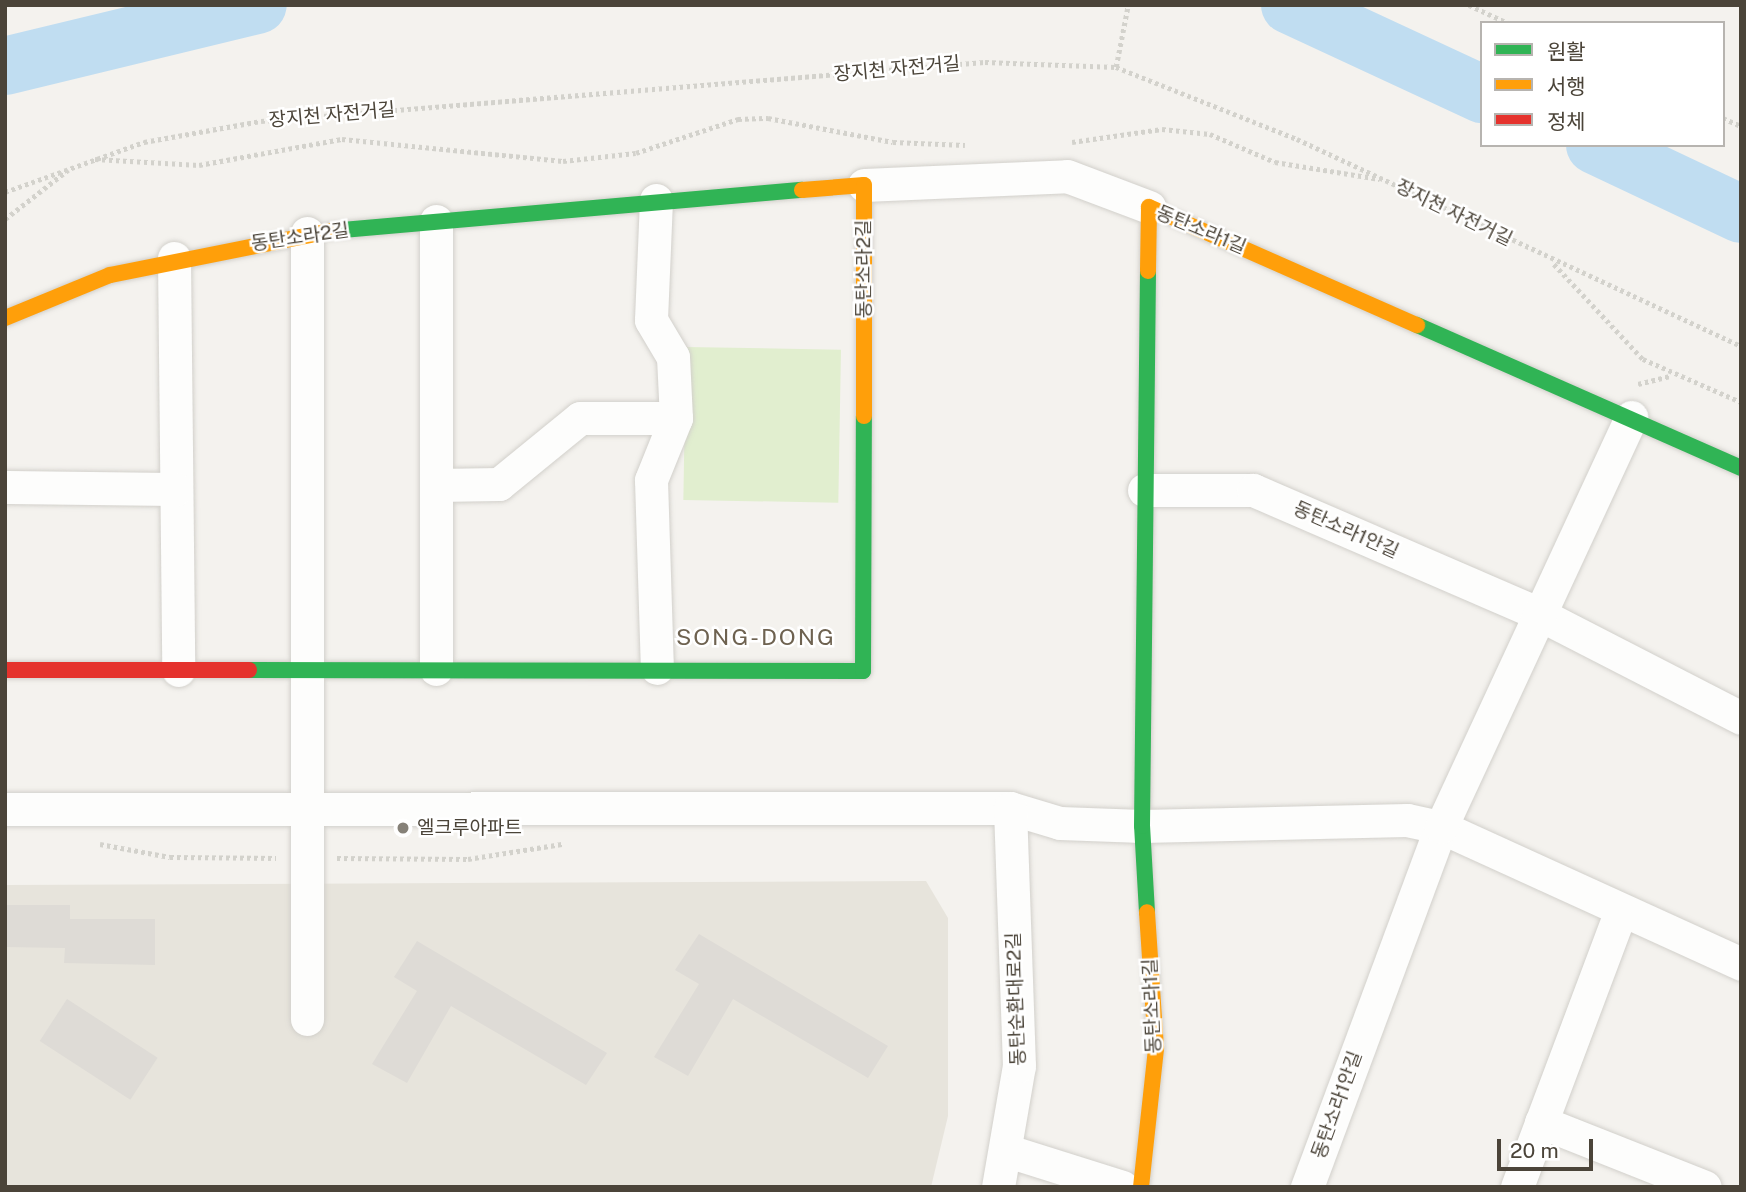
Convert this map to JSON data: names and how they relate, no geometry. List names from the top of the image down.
{
  "streets": {
    "street": [
      "동탄소라1길",
      "동탄소라2길",
      "동탄소라1안길",
      "동탄순환대로2길"
    ],
    "path": ["장지천 자전거길"]
  },
  "crossings": [
    ["동탄소라1길", "동탄소라1안길"]
  ],
  "districts": ["SONG-DONG"],
  "places": ["엘크루아파트"],
  "legend": ["원활", "서행", "정체"],
  "scale_bar": "20 m"
}
